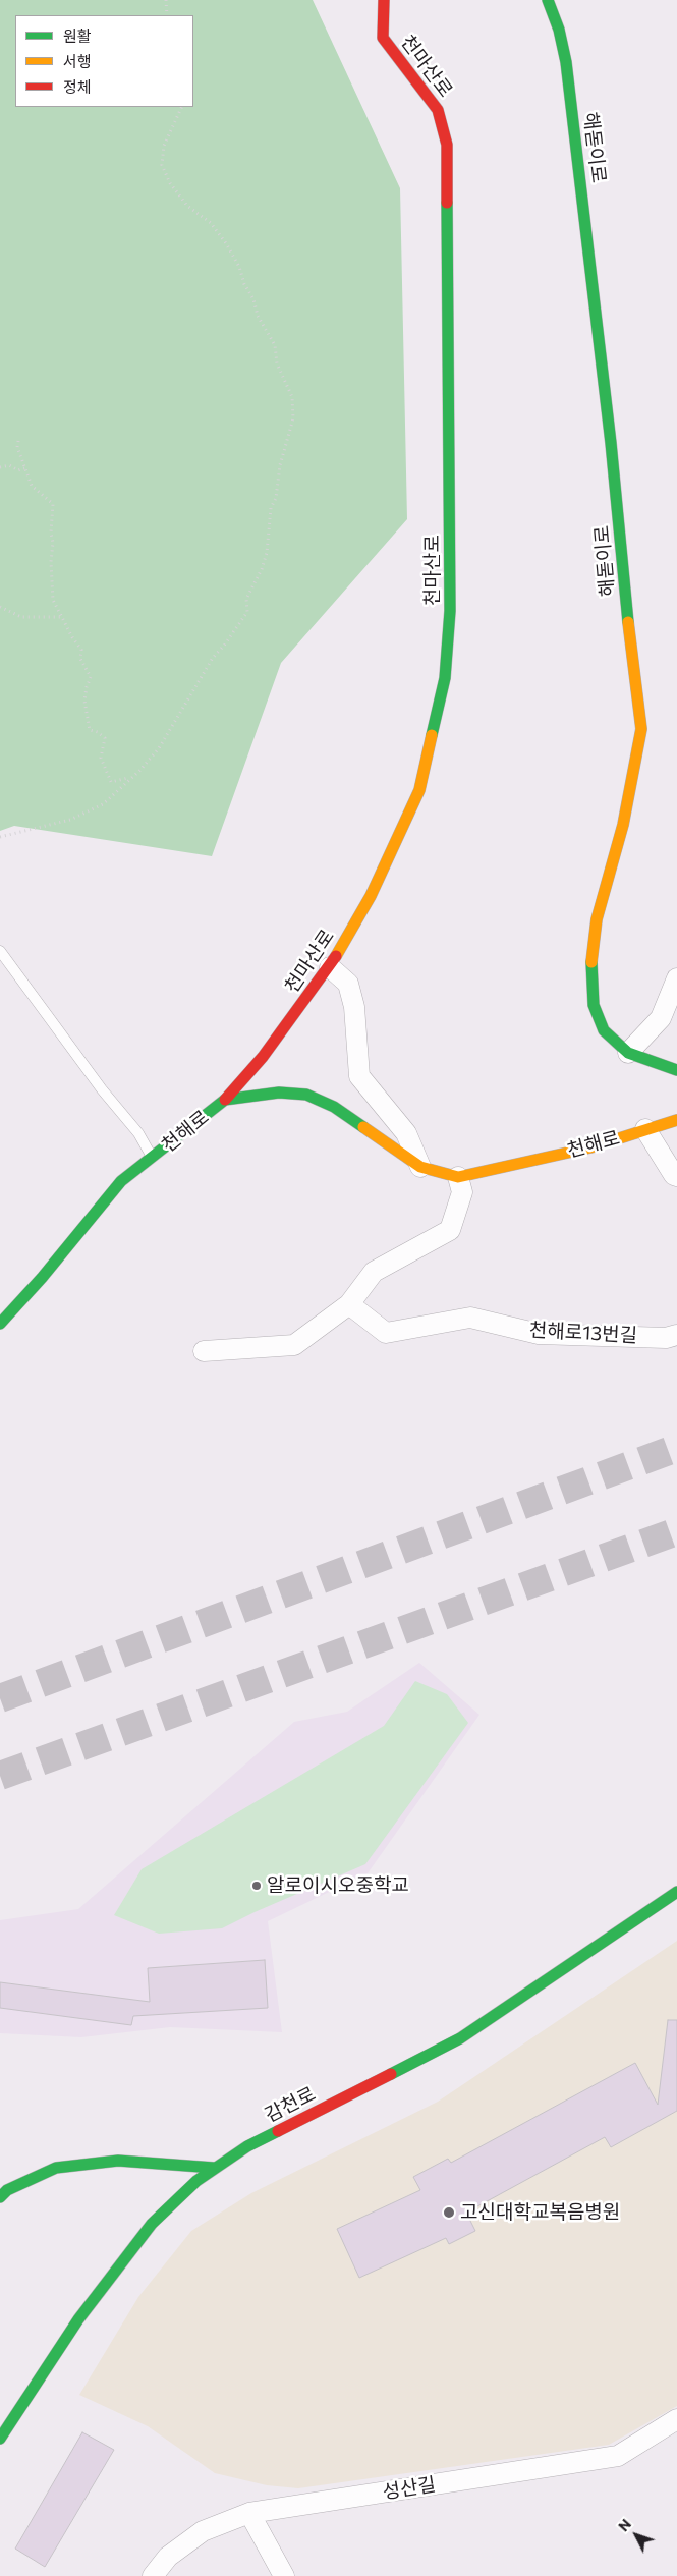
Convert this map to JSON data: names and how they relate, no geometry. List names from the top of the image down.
{
  "streets": {
    "main road": [
      "천마산로",
      "해돋이로",
      "천해로",
      "감천로"
    ],
    "street": ["천해로13번길", "성산길"]
  },
  "crossings": [
    ["천마산로", "천해로"]
  ],
  "places": ["알로이시오중학교", "고신대학교복음병원"],
  "legend": ["원활", "서행", "정체"],
  "north": "top left"
}
